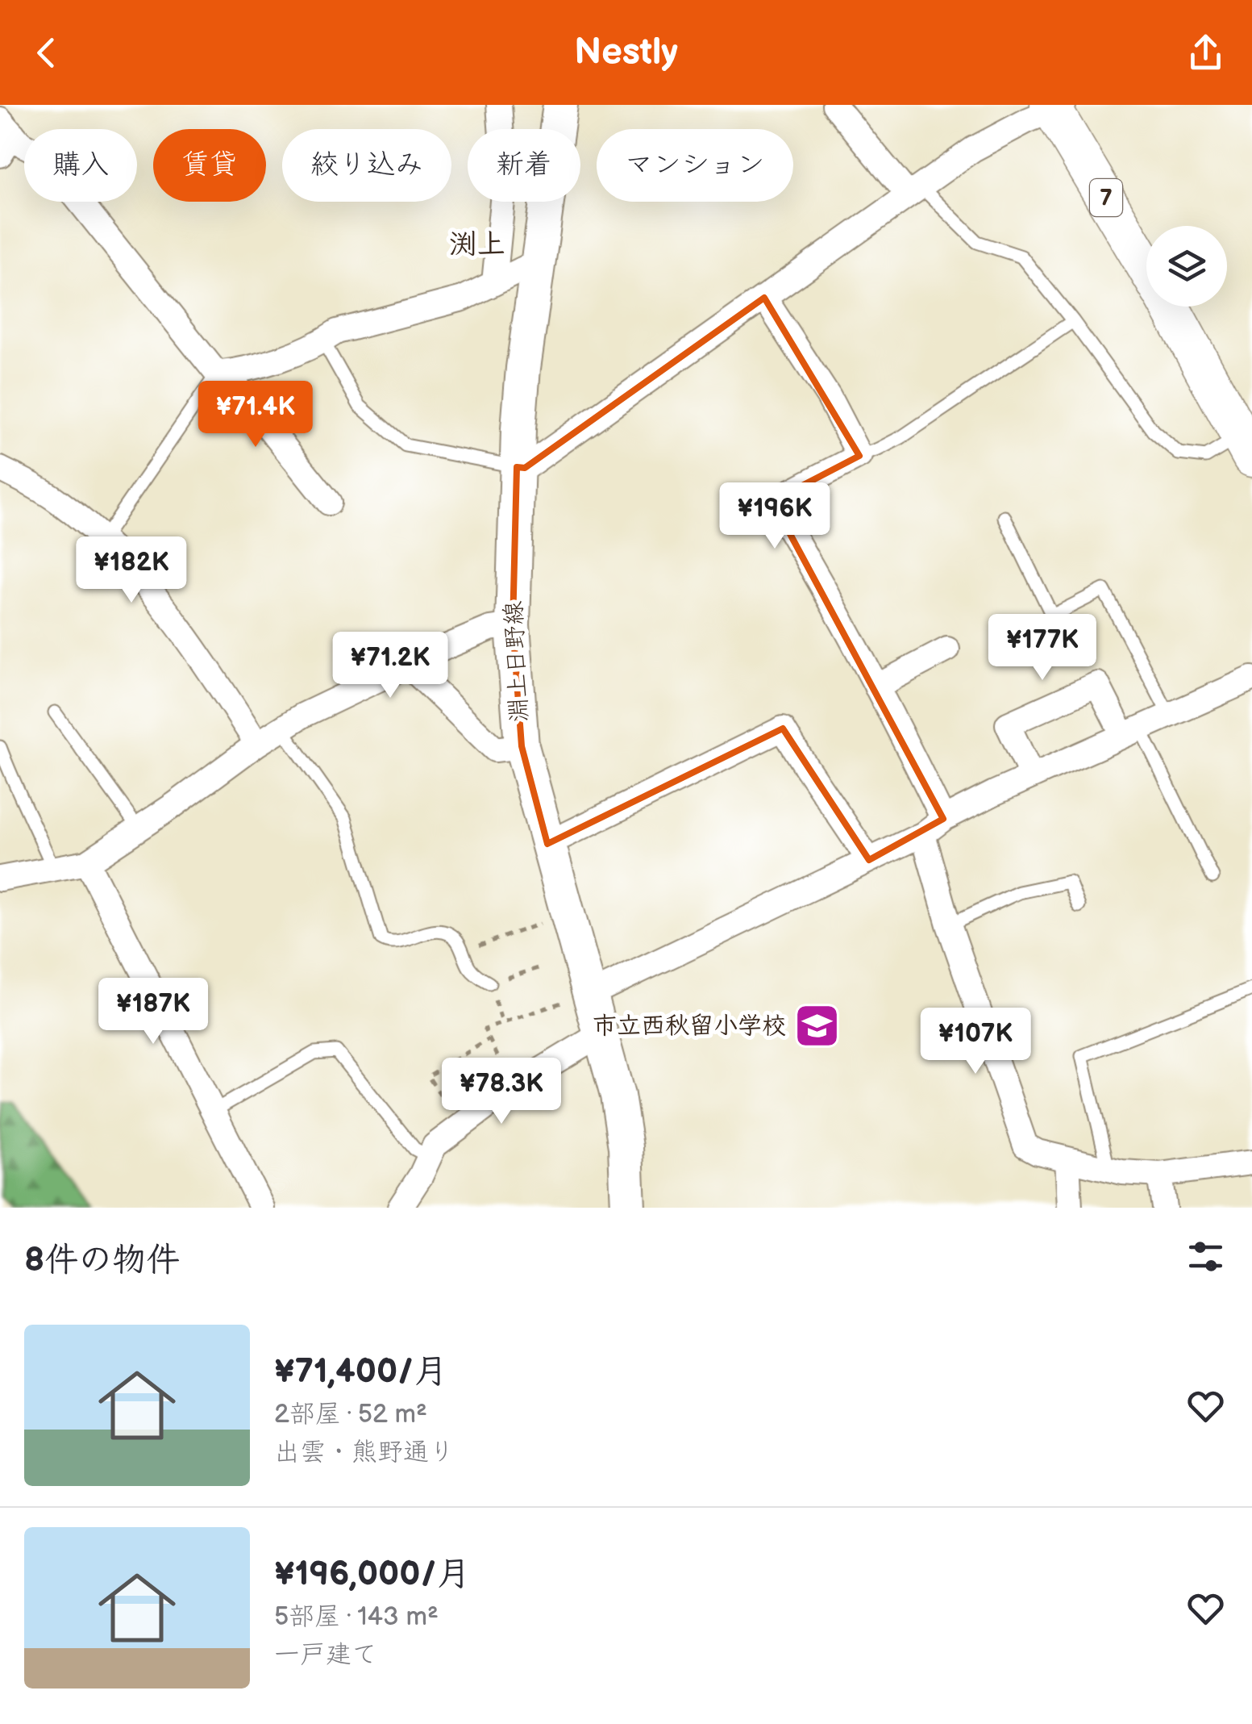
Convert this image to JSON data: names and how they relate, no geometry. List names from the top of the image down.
{
  "streets": {
    "main road": ["7", "淵上日野線"]
  },
  "districts": ["渕上"],
  "places": {
    "school or university": ["市立西秋留小学校"]
  },
  "page": {
    "header": "Nestly",
    "chip": [
      "購入",
      "賃貸",
      "絞り込み",
      "新着",
      "マンション"
    ],
    "price": [
      "¥71.4K",
      "¥196K",
      "¥182K",
      "¥177K",
      "¥71.2K",
      "¥187K",
      "¥107K",
      "¥78.3K"
    ],
    "heading": "8件の物件",
    "list": [
      {
        "name": "¥71,400/月",
        "note": "2部屋 · 52 m² · 出雲・熊野通り"
      },
      {
        "name": "¥196,000/月",
        "note": "5部屋 · 143 m² · 一戸建て"
      }
    ]
  }
}
